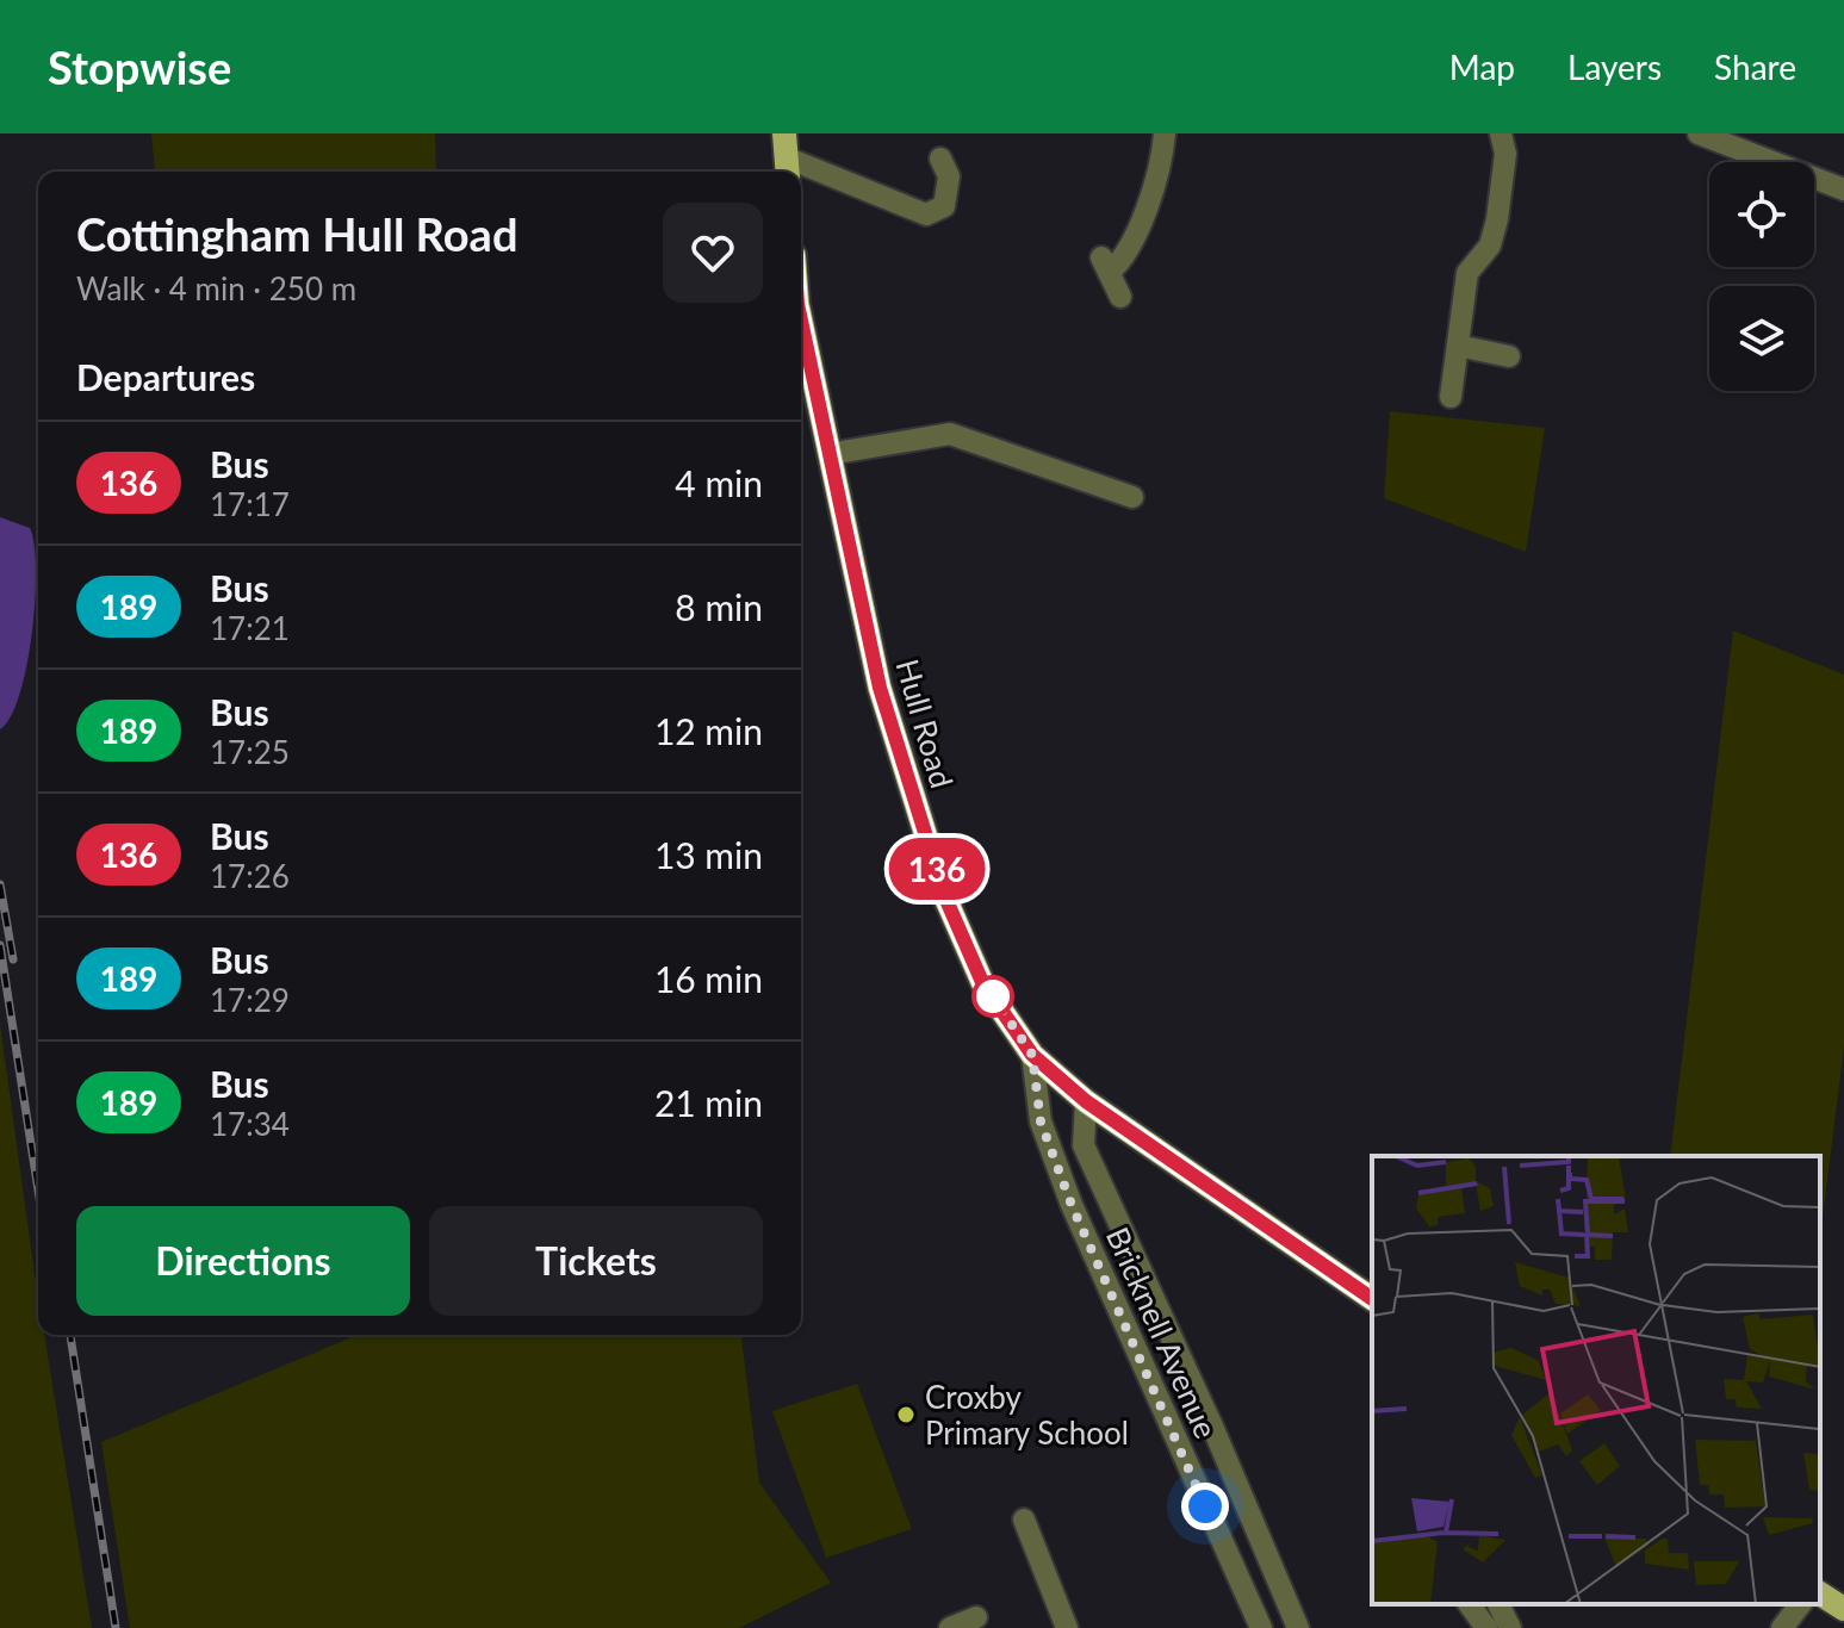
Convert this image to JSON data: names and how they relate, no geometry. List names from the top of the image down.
{
  "streets": {
    "main road": ["Hull Road"],
    "street": ["Bricknell Avenue"]
  },
  "crossings": [
    ["Hull Road", "Bricknell Avenue"]
  ],
  "places": ["Croxby Primary School"],
  "lines": ["bus line 136"],
  "page": {
    "header": "Stopwise",
    "nav": ["Map", "Layers", "Share"],
    "on_map": "136",
    "heading": [
      ["Cottingham Hull Road", "Walk · 4 min · 250 m"],
      "Departures"
    ],
    "list": [
      {
        "mark": "136",
        "name": "Bus",
        "note": "17:17",
        "value": "4 min"
      },
      {
        "mark": "189",
        "name": "Bus",
        "note": "17:21",
        "value": "8 min"
      },
      {
        "mark": "189",
        "name": "Bus",
        "note": "17:25",
        "value": "12 min"
      },
      {
        "mark": "136",
        "name": "Bus",
        "note": "17:26",
        "value": "13 min"
      },
      {
        "mark": "189",
        "name": "Bus",
        "note": "17:29",
        "value": "16 min"
      },
      {
        "mark": "189",
        "name": "Bus",
        "note": "17:34",
        "value": "21 min"
      }
    ],
    "buttons": ["Directions", "Tickets"]
  }
}
